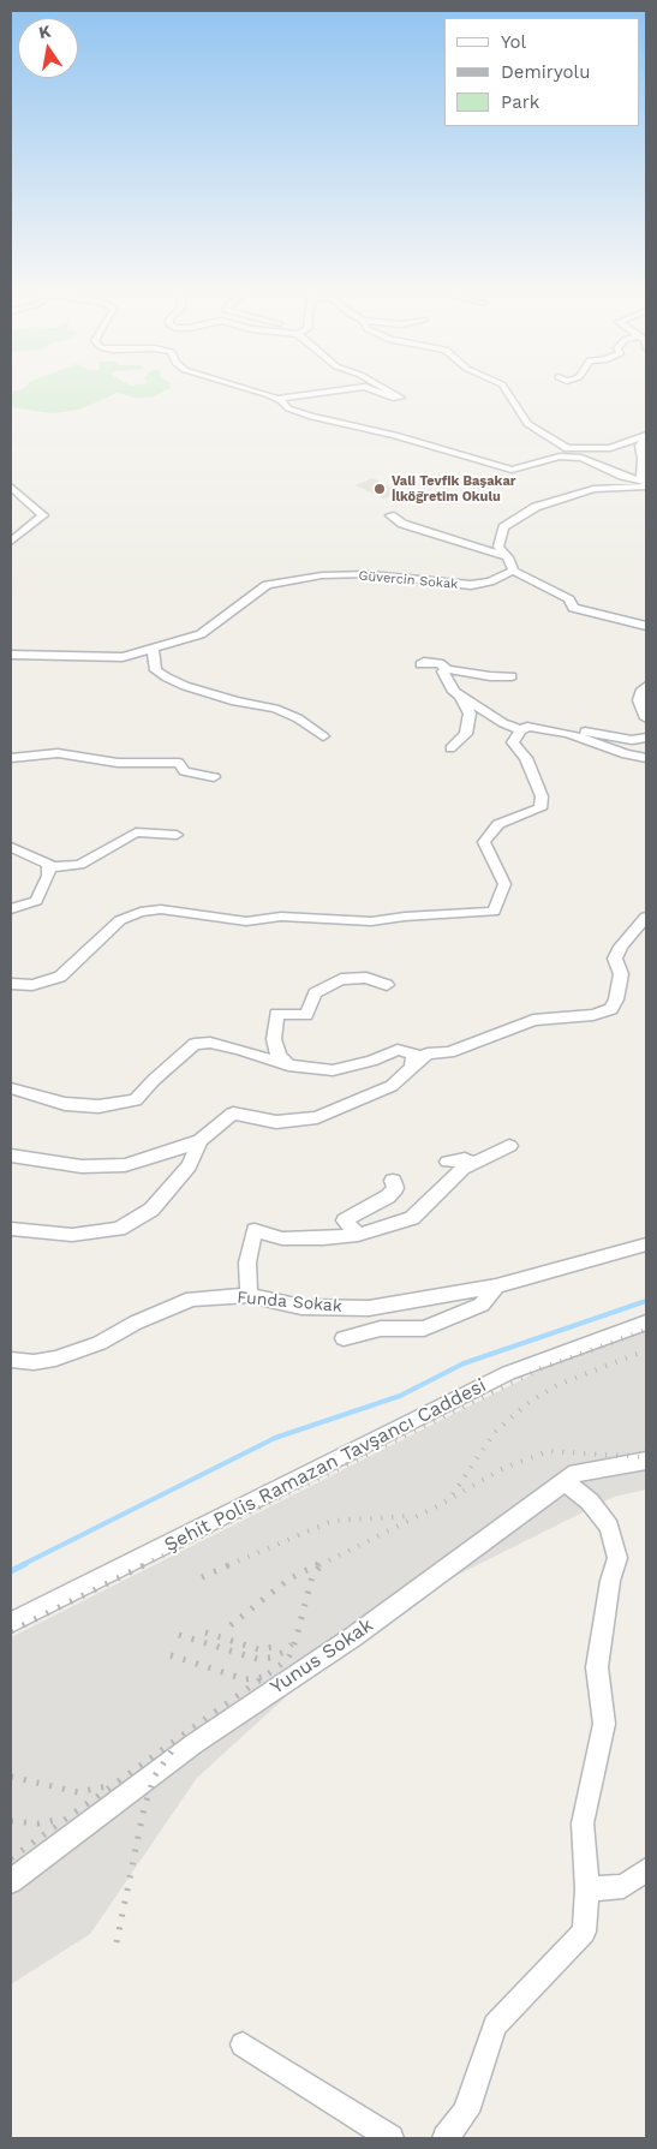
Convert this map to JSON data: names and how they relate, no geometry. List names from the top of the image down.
{
  "streets": {
    "street": [
      "Güvercin Sokak",
      "Funda Sokak",
      "Şehit Polis Ramazan Tavşancı Caddesi",
      "Yunus Sokak"
    ]
  },
  "places": ["Vali Tevfik Başakar İlköğretim Okulu"],
  "legend": ["Yol", "Demiryolu", "Park"],
  "north": "top"
}
